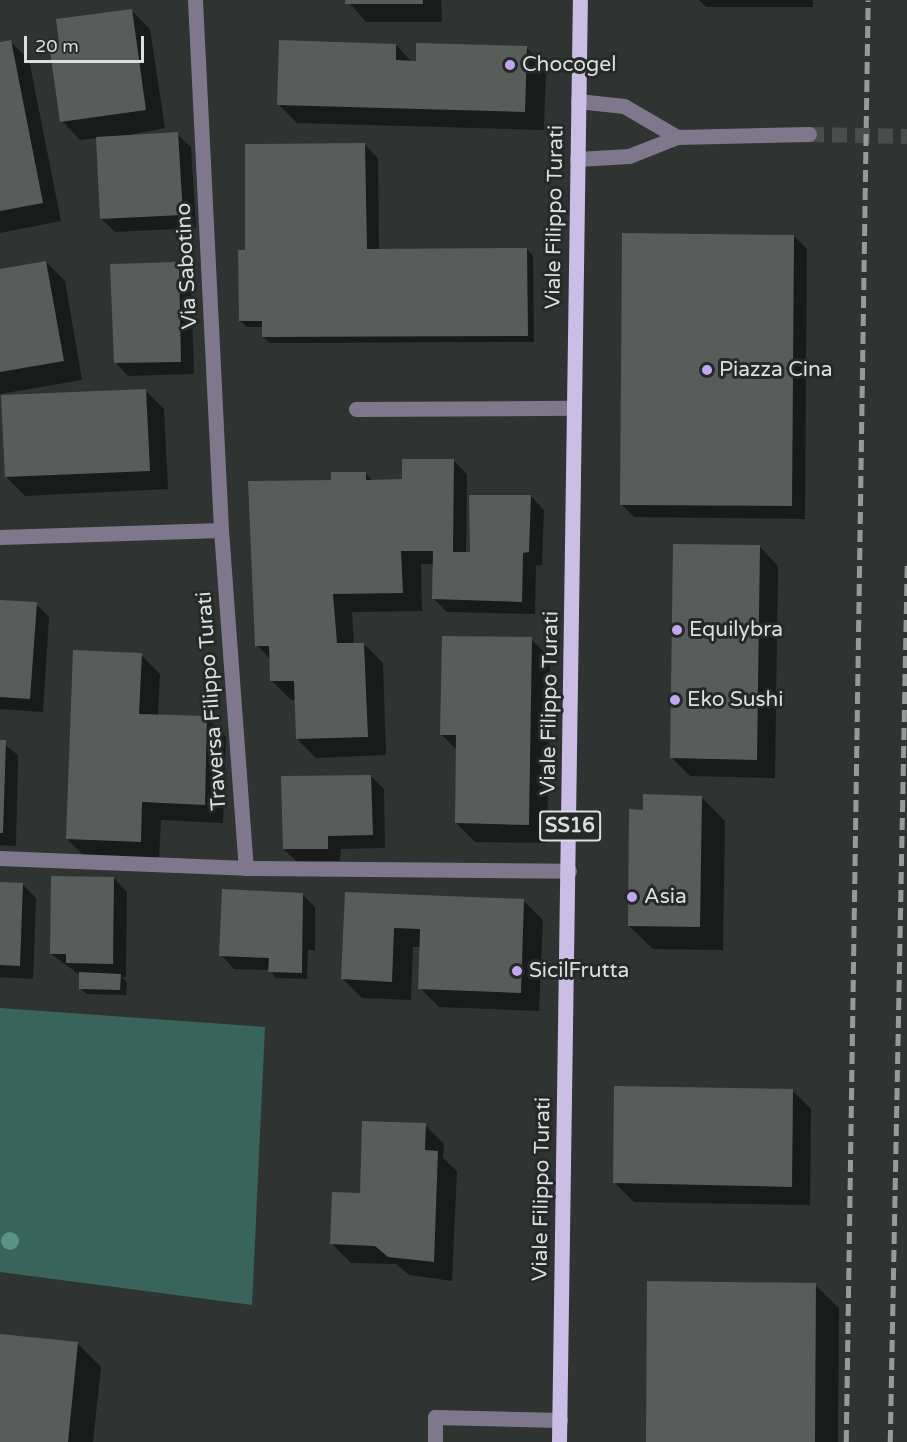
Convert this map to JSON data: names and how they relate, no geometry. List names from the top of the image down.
{
  "streets": {
    "main road": ["Viale Filippo Turati", "SS16"],
    "street": ["Via Sabotino", "Traversa Filippo Turati"]
  },
  "crossings": [
    ["Via Sabotino", "Traversa Filippo Turati"]
  ],
  "places": [
    "Chocogel",
    "Piazza Cina",
    "Equilybra",
    "Eko Sushi",
    "Asia",
    "SicilFrutta"
  ],
  "scale_bar": "20 m"
}
